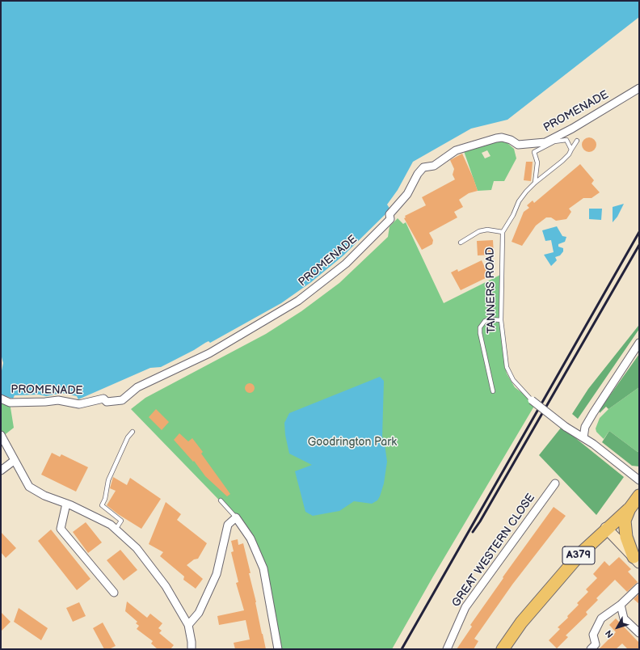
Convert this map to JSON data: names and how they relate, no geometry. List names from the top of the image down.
{
  "streets": {
    "main road": ["A379"],
    "street": ["PROMENADE", "TANNERS ROAD", "GREAT WESTERN CLOSE"]
  },
  "parks": ["Goodrington Park"],
  "north": "bottom left"
}
